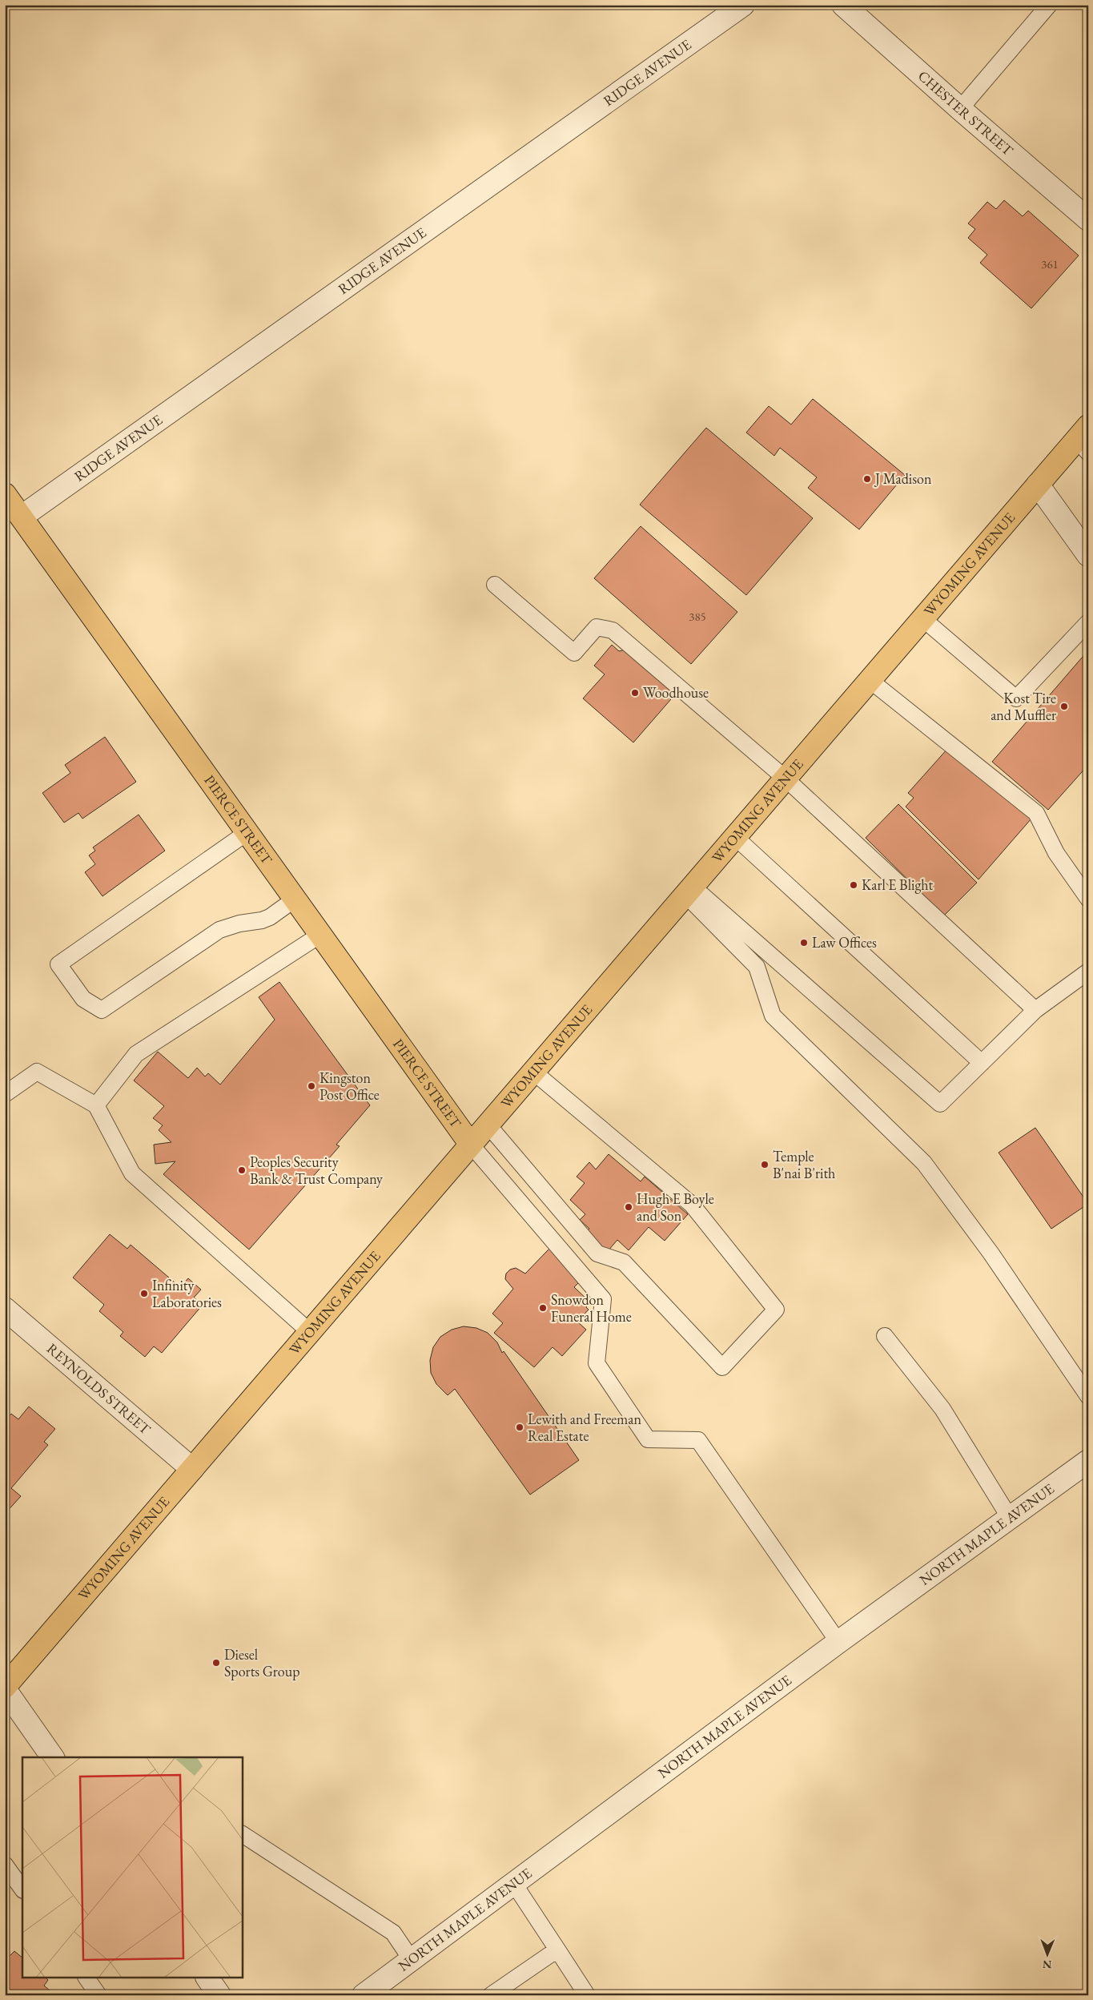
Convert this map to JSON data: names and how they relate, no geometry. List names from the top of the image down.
{
  "streets": {
    "main road": ["WYOMING AVENUE", "PIERCE STREET"],
    "street": [
      "RIDGE AVENUE",
      "CHESTER STREET",
      "REYNOLDS STREET",
      "NORTH MAPLE AVENUE"
    ]
  },
  "crossings": [
    ["RIDGE AVENUE", "PIERCE STREET"],
    ["WYOMING AVENUE", "PIERCE STREET"],
    ["WYOMING AVENUE", "REYNOLDS STREET"]
  ],
  "places": [
    "J Madison",
    "Woodhouse",
    "Kost Tire and Muffler",
    "Karl E Blight",
    "Law Offices",
    "Kingston Post Office",
    "Temple B'nai B'rith",
    "Peoples Security Bank & Trust Company",
    "Hugh E Boyle and Son",
    "Infinity Laboratories",
    "Snowdon Funeral Home",
    "Lewith and Freeman Real Estate",
    "Diesel Sports Group"
  ],
  "house_numbers": ["361", "385"],
  "north": "bottom"
}
